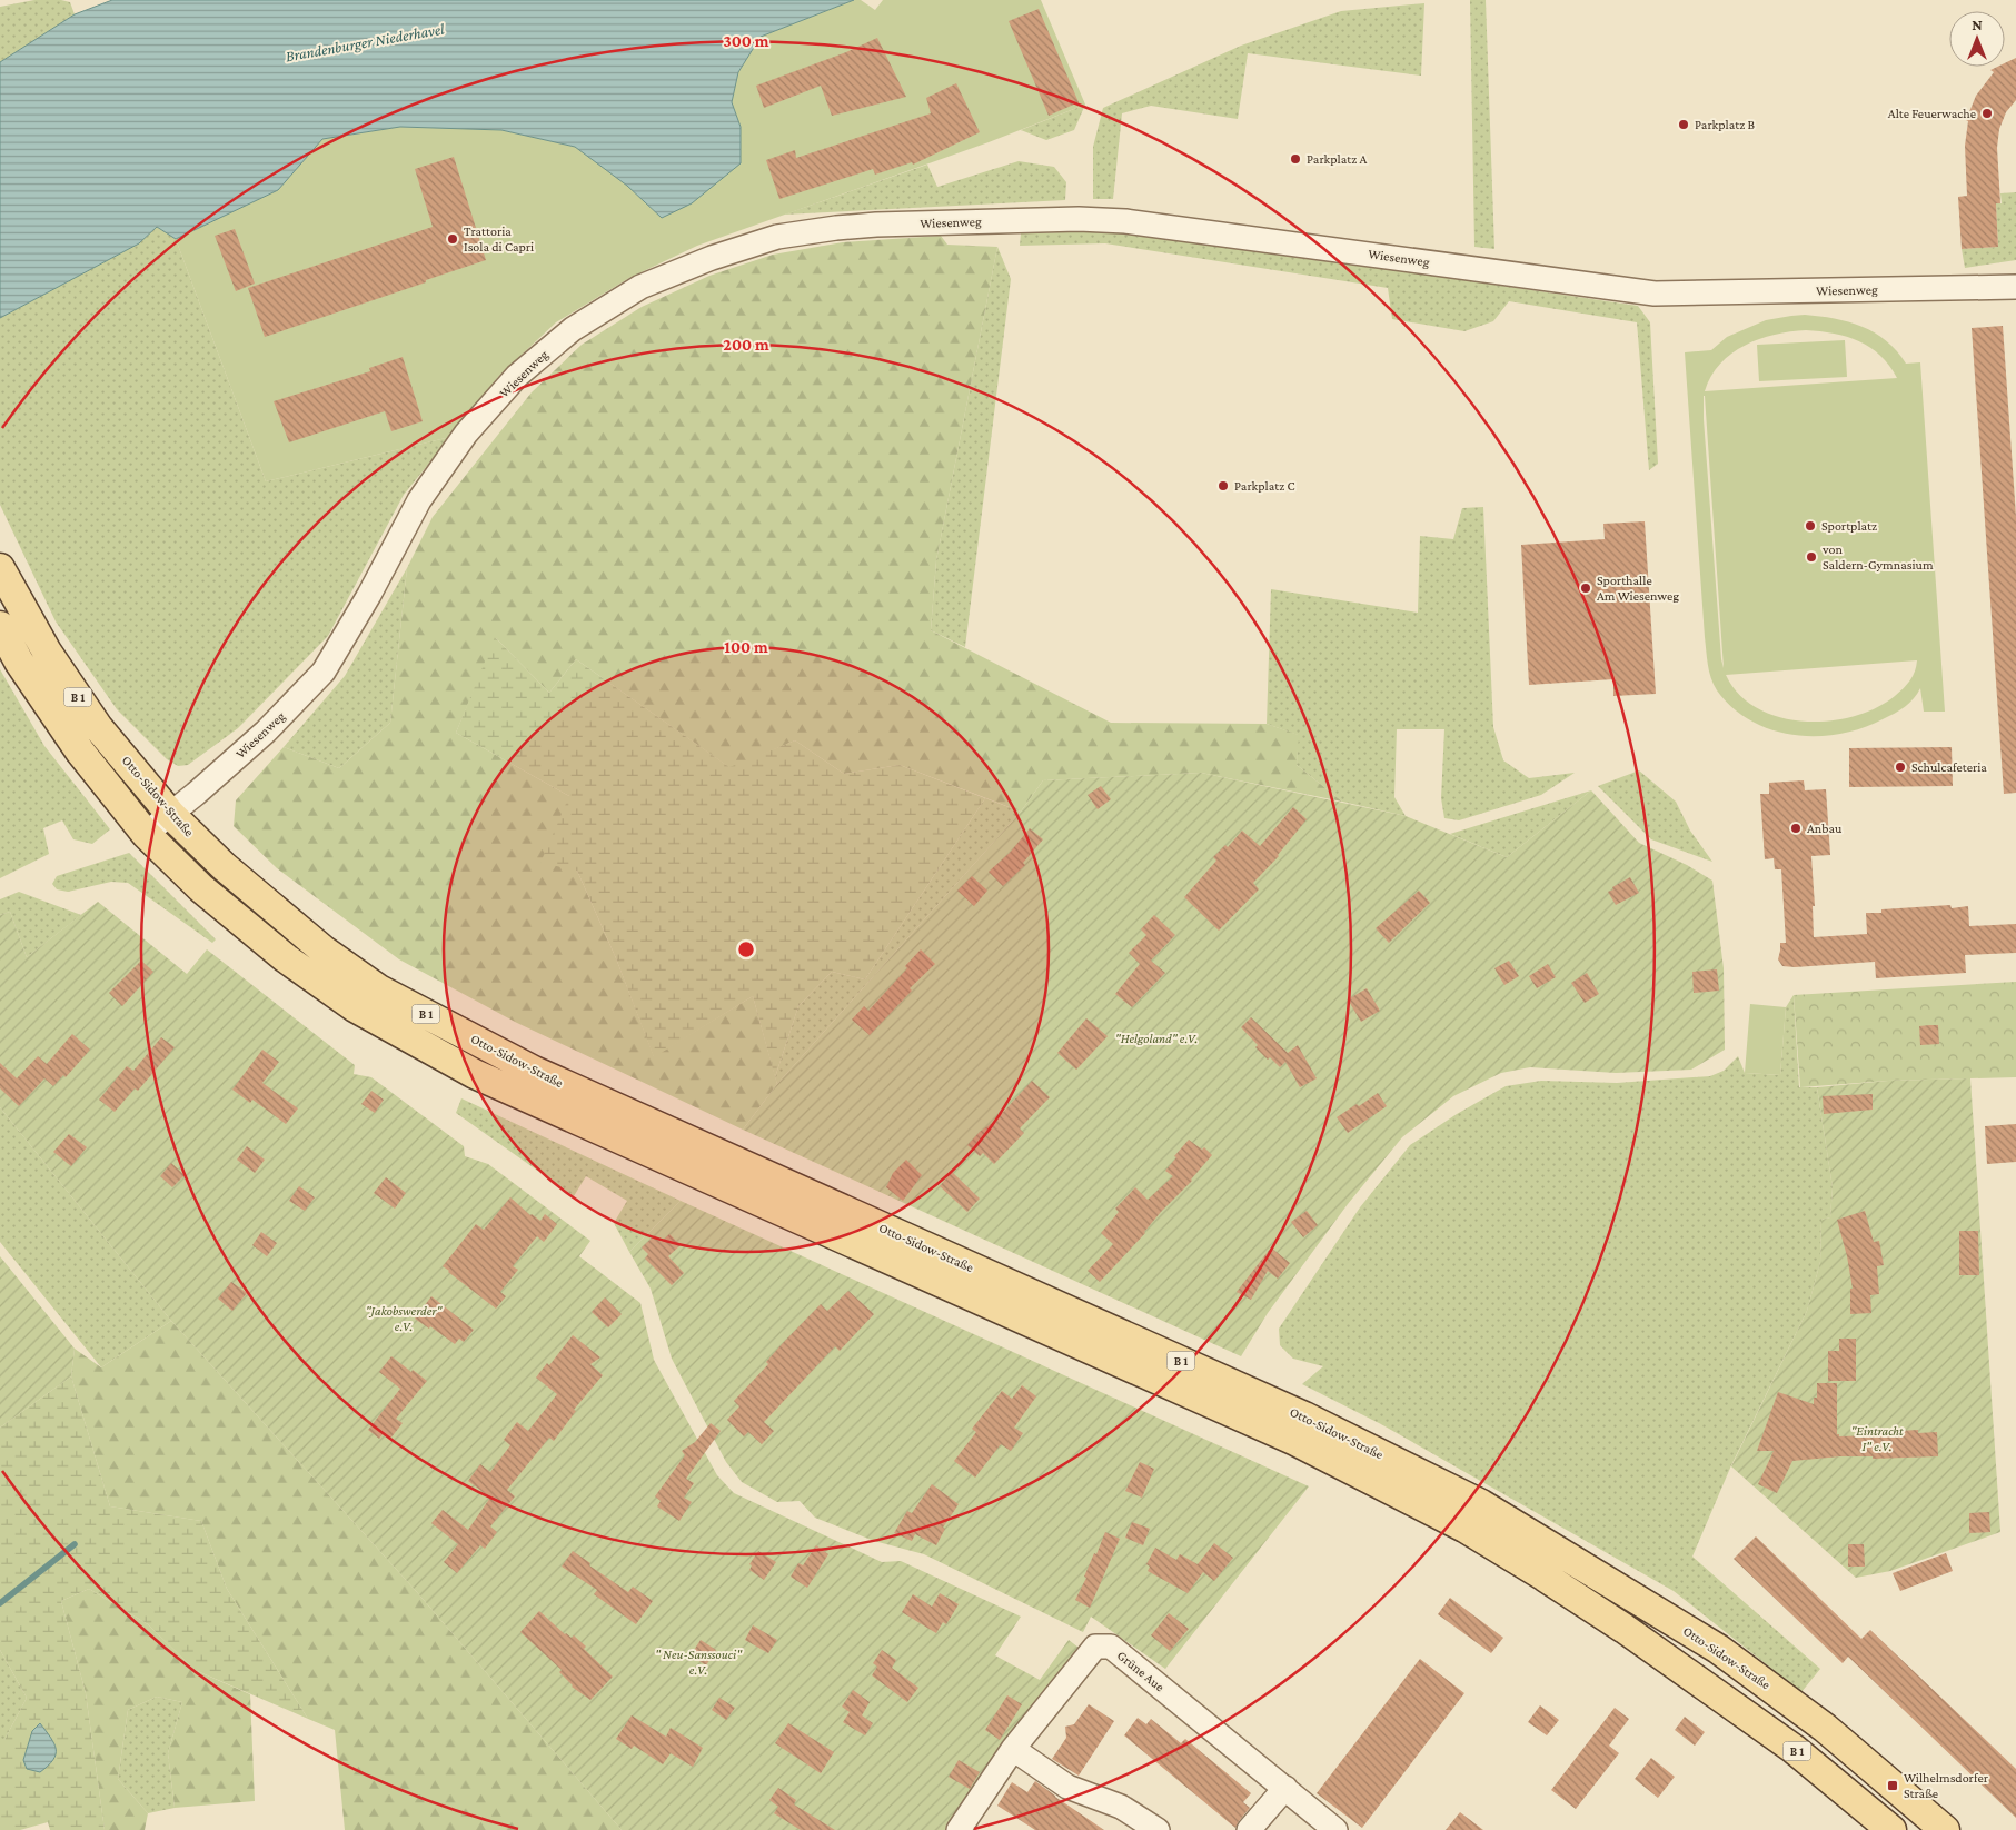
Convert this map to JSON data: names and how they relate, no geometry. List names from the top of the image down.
{
  "streets": {
    "main road": ["B 1", "Otto-Sidow-Straße"],
    "street": ["Wiesenweg", "Grüne Aue"]
  },
  "crossings": [
    ["Wiesenweg", "Otto-Sidow-Straße"]
  ],
  "water": ["Brandenburger Niederhavel"],
  "parks": [
    "\"Helgoland\" e.V.",
    "\"Jakobswerder\" e.V.",
    "\"Eintracht I\" e.V.",
    "\" Neu-Sanssouci\" e.V."
  ],
  "places": {
    "other": [
      "Alte Feuerwache",
      "Parkplatz B",
      "Parkplatz A",
      "Trattoria Isola di Capri",
      "Parkplatz C",
      "Sportplatz",
      "von Saldern-Gymnasium",
      "Sporthalle Am Wiesenweg",
      "Schulcafeteria",
      "Anbau"
    ],
    "transit": ["Wilhelmsdorfer Straße"]
  },
  "north": "top",
  "rings": ["300 m", "200 m", "100 m"]
}
